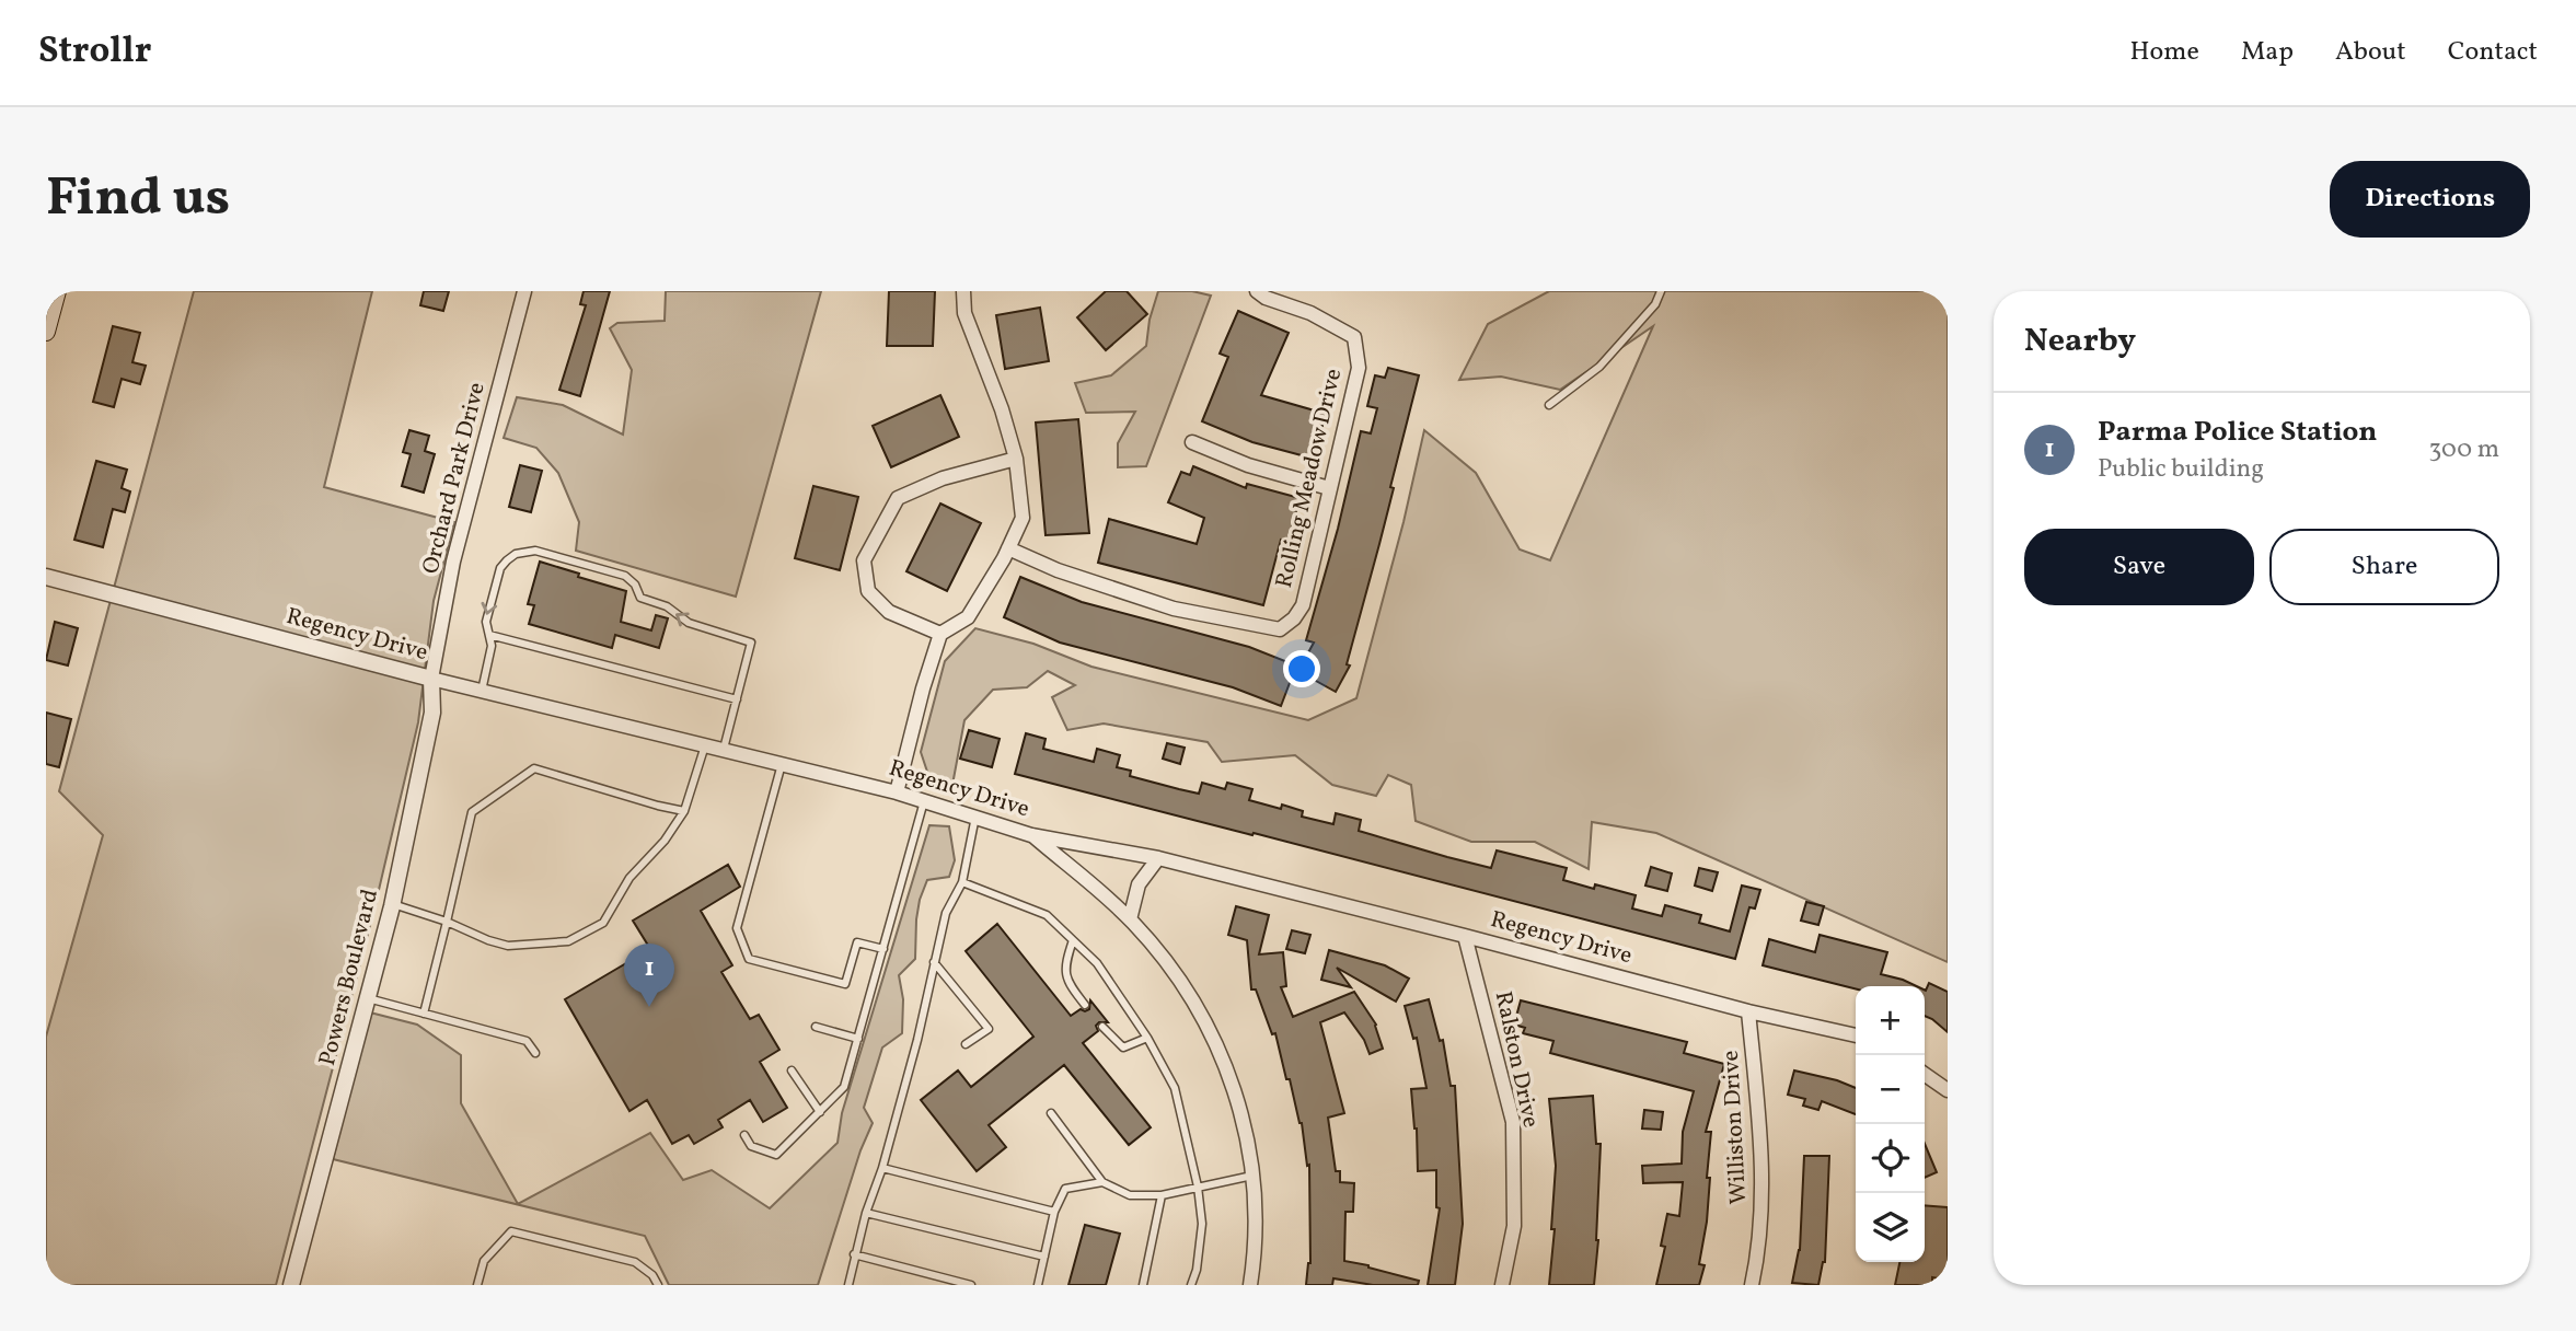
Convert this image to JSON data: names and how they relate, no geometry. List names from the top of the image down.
{
  "streets": {
    "street": [
      "Orchard Park Drive",
      "Rolling Meadow Drive",
      "Regency Drive",
      "Powers Boulevard",
      "Ralston Drive",
      "Williston Drive"
    ]
  },
  "crossings": [
    ["Orchard Park Drive", "Regency Drive"],
    ["Orchard Park Drive", "Powers Boulevard"],
    ["Regency Drive", "Powers Boulevard"],
    ["Regency Drive", "Ralston Drive"],
    ["Regency Drive", "Williston Drive"]
  ],
  "page": {
    "header": "Strollr",
    "nav": [
      "Home",
      "Map",
      "About",
      "Contact"
    ],
    "buttons": [
      "Directions",
      ["Save", "Share"]
    ],
    "title": "Find us",
    "heading": "Nearby",
    "list": [
      {
        "mark": "1",
        "name": "Parma Police Station",
        "note": "Public building",
        "value": "300 m"
      }
    ],
    "pins": "1",
    "map_buttons": ["+", "−"]
  }
}
